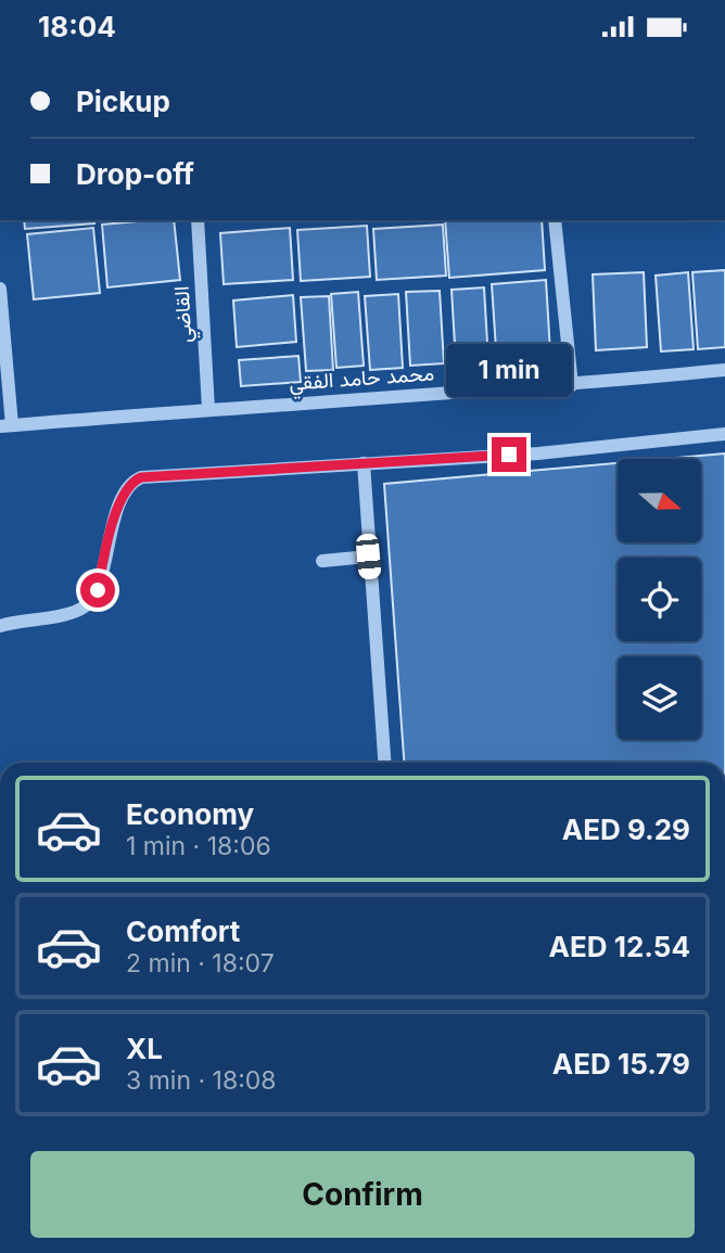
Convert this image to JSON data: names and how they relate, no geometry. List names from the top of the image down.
{
  "streets": {
    "street": ["القاضي", "محمد حامد الفقي"]
  },
  "crossings": [
    ["القاضي", "محمد حامد الفقي"]
  ],
  "north": "right",
  "page": {
    "status": "18:04",
    "banner": ["Pickup", "Drop-off"],
    "bubble": "1 min",
    "list": [
      {
        "name": "Economy",
        "note": "1 min · 18:06",
        "value": "AED 9.29"
      },
      {
        "name": "Comfort",
        "note": "2 min · 18:07",
        "value": "AED 12.54"
      },
      {
        "name": "XL",
        "note": "3 min · 18:08",
        "value": "AED 15.79"
      }
    ],
    "buttons": "Confirm"
  }
}
